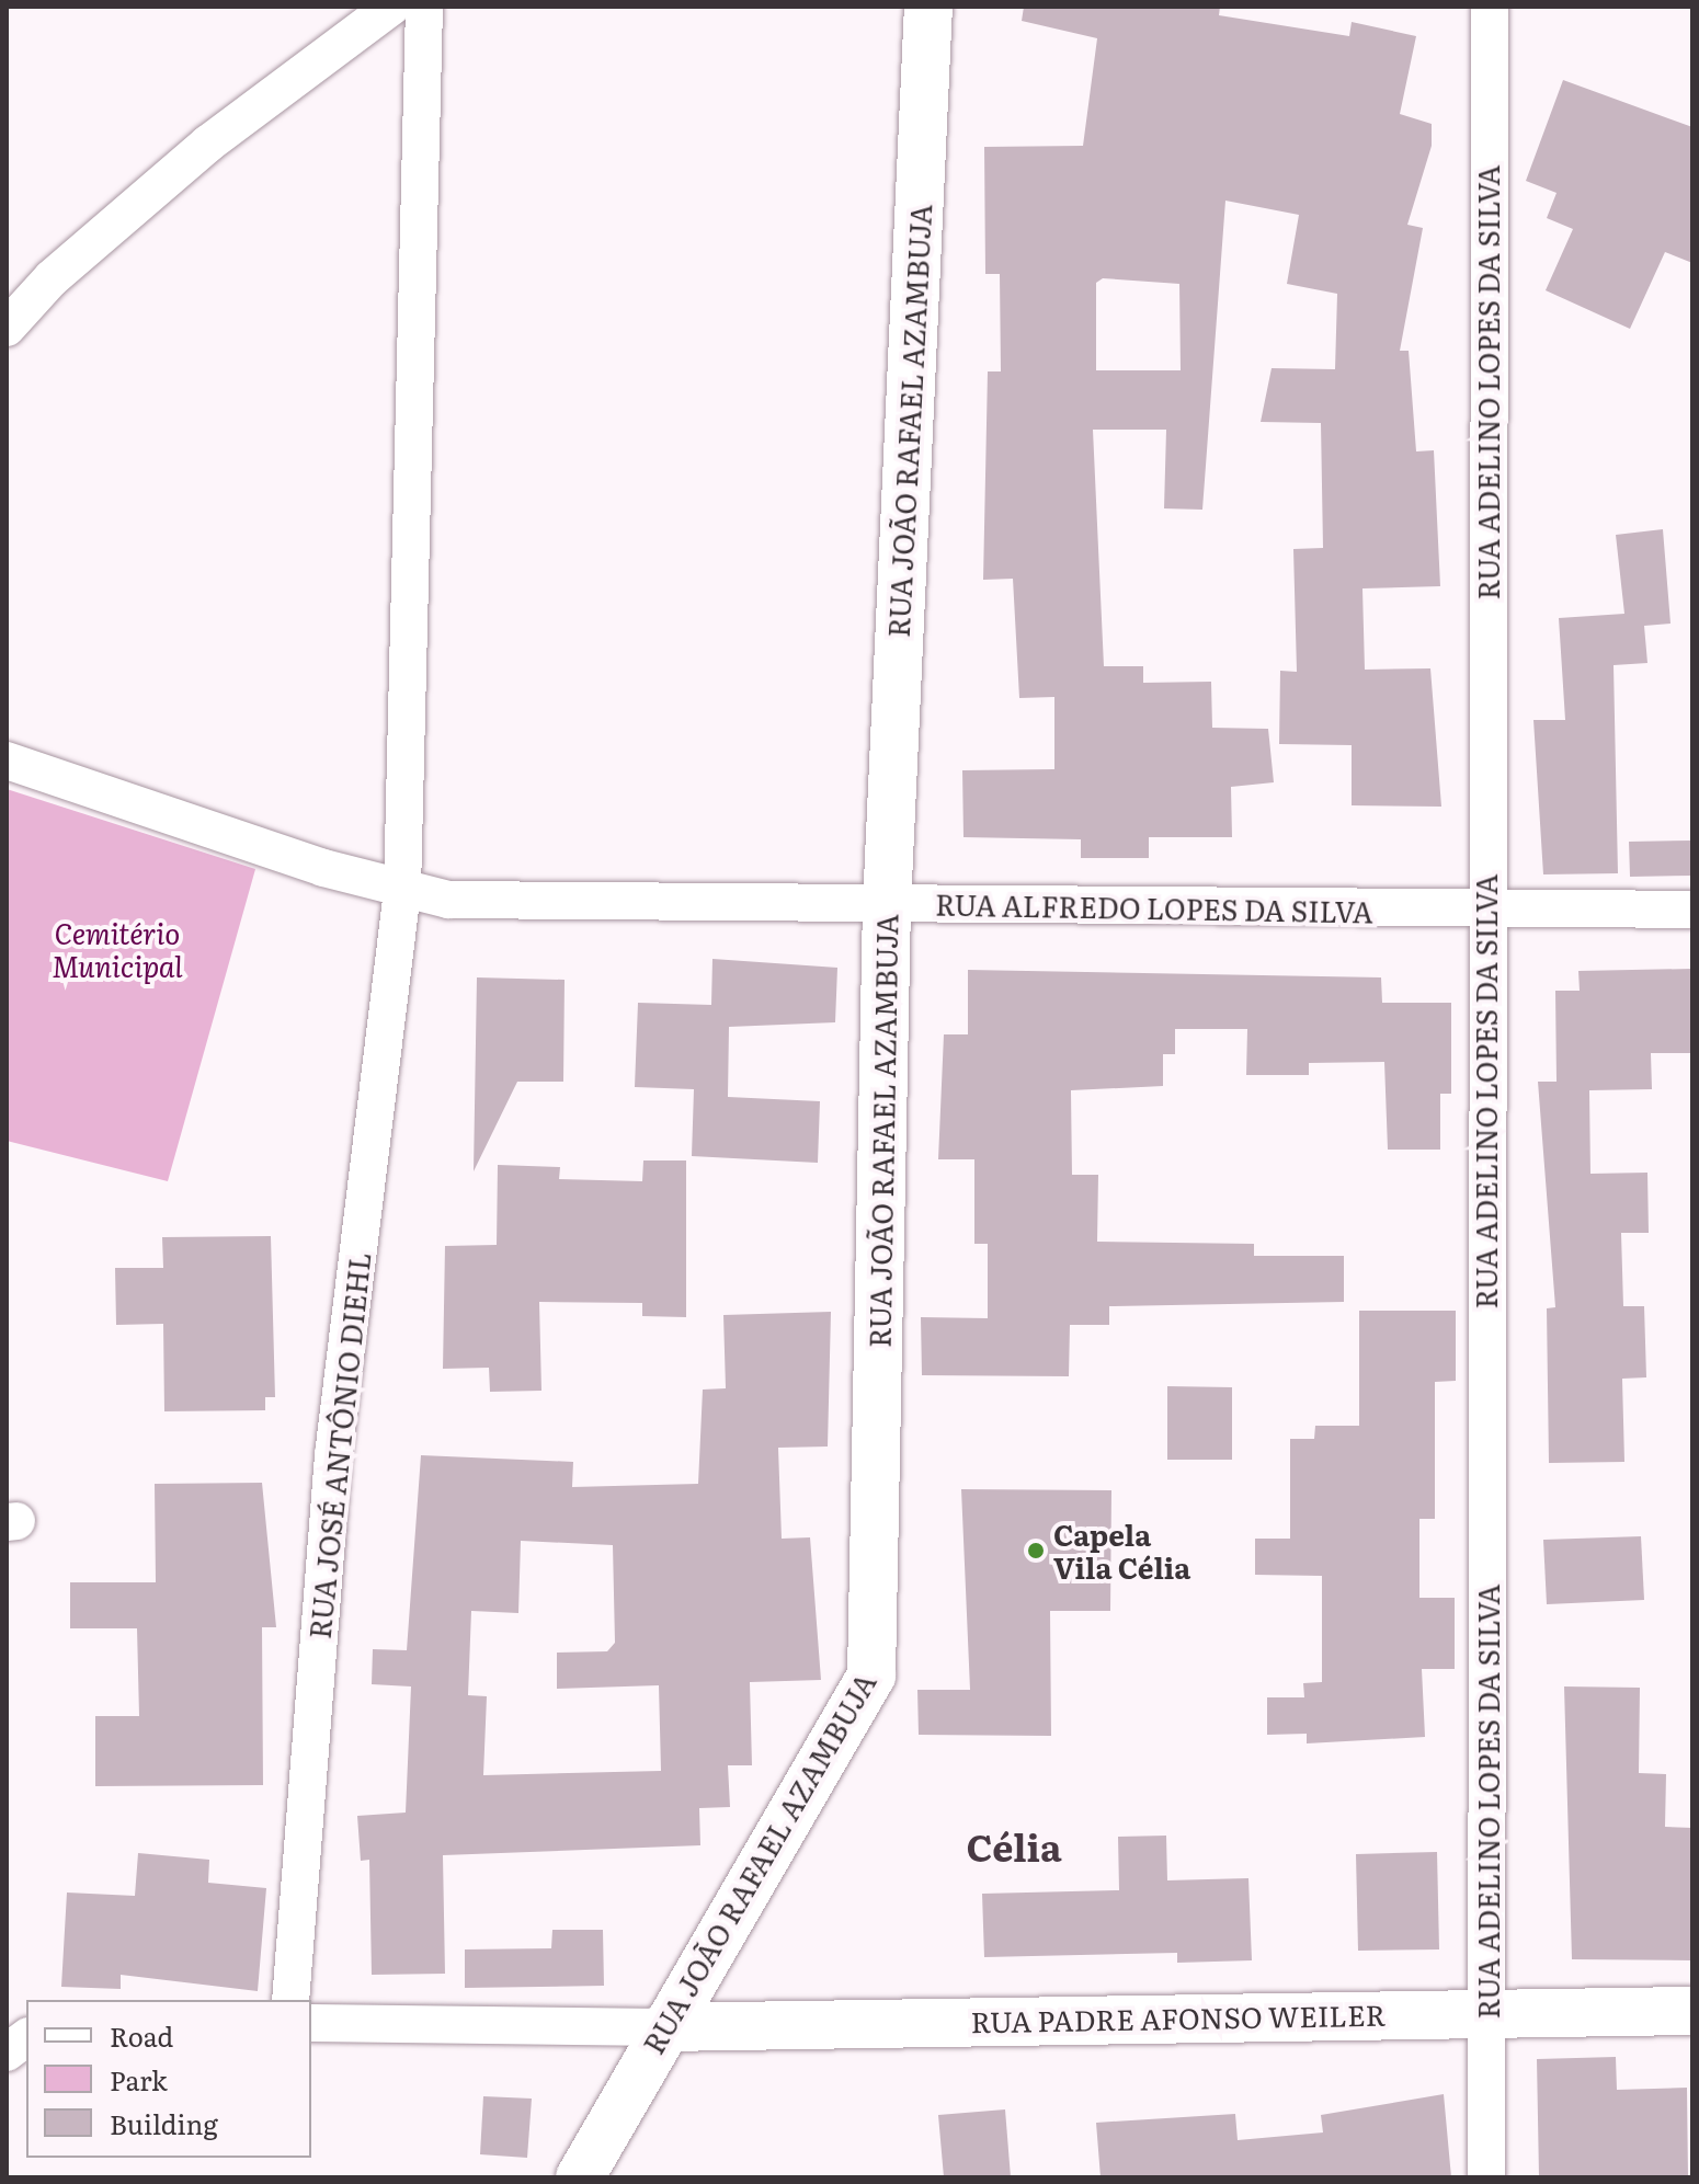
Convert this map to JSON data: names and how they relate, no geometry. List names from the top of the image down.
{
  "streets": {
    "street": [
      "RUA ADELINO LOPES DA SILVA",
      "RUA JOÃO RAFAEL AZAMBUJA",
      "RUA ALFREDO LOPES DA SILVA",
      "RUA JOSÉ ANTÔNIO DIEHL",
      "RUA PADRE AFONSO WEILER"
    ]
  },
  "crossings": [
    ["RUA ADELINO LOPES DA SILVA", "RUA ALFREDO LOPES DA SILVA"],
    ["RUA ADELINO LOPES DA SILVA", "RUA PADRE AFONSO WEILER"],
    ["RUA JOÃO RAFAEL AZAMBUJA", "RUA ALFREDO LOPES DA SILVA"],
    ["RUA JOÃO RAFAEL AZAMBUJA", "RUA PADRE AFONSO WEILER"],
    ["RUA ALFREDO LOPES DA SILVA", "RUA JOSÉ ANTÔNIO DIEHL"]
  ],
  "districts": ["Célia"],
  "parks": ["Cemitério Municipal"],
  "places": ["Capela Vila Célia"],
  "legend": ["Road", "Park", "Building"]
}
